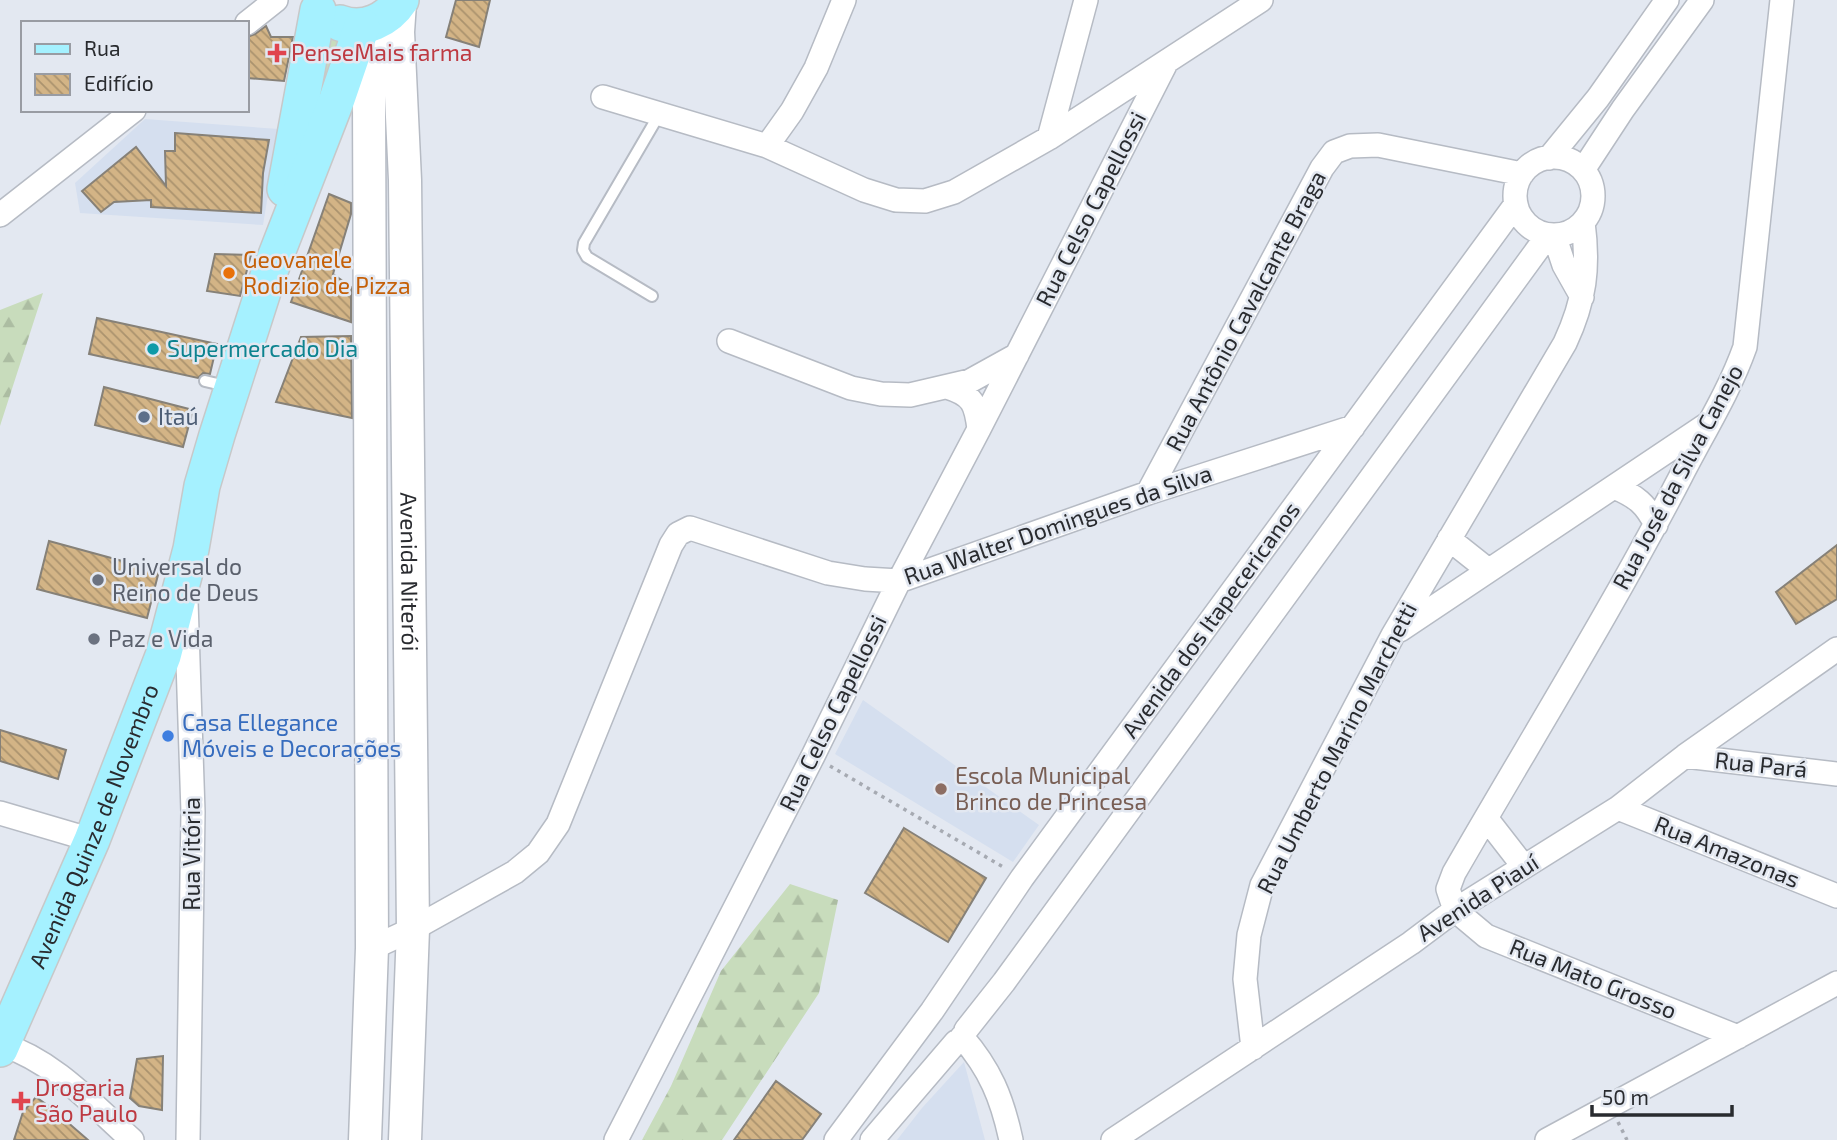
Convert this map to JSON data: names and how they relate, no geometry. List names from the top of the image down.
{
  "streets": {
    "main road": ["Avenida Niterói", "Avenida Quinze de Novembro"],
    "street": [
      "Rua Celso Capellossi",
      "Rua Antônio Cavalcante Braga",
      "Rua José da Silva Canejo",
      "Rua Walter Domingues da Silva",
      "Avenida dos Itapecericanos",
      "Rua Umberto Marino Marchetti",
      "Rua Pará",
      "Rua Amazonas",
      "Rua Vitória",
      "Avenida Piauí",
      "Rua Mato Grosso"
    ]
  },
  "crossings": [
    ["Rua Celso Capellossi", "Rua Walter Domingues da Silva"],
    ["Rua Antônio Cavalcante Braga", "Rua Walter Domingues da Silva"],
    ["Rua Antônio Cavalcante Braga", "Avenida dos Itapecericanos"],
    ["Rua Antônio Cavalcante Braga", "Rua Umberto Marino Marchetti"],
    ["Rua José da Silva Canejo", "Avenida Piauí"],
    ["Rua José da Silva Canejo", "Rua Mato Grosso"],
    ["Rua Walter Domingues da Silva", "Avenida Niterói"],
    ["Rua Walter Domingues da Silva", "Avenida dos Itapecericanos"],
    ["Avenida Niterói", "Avenida Quinze de Novembro"],
    ["Avenida dos Itapecericanos", "Rua Umberto Marino Marchetti"],
    ["Rua Umberto Marino Marchetti", "Avenida Piauí"],
    ["Rua Pará", "Avenida Piauí"],
    ["Avenida Quinze de Novembro", "Rua Vitória"],
    ["Rua Amazonas", "Avenida Piauí"],
    ["Avenida Piauí", "Rua Mato Grosso"]
  ],
  "places": {
    "health": ["PenseMais farma", "Drogaria São Paulo"],
    "other": [
      "Geovanele Rodizio de Pizza",
      "Supermercado Dia",
      "Itaú",
      "Universal do Reino de Deus",
      "Paz e Vida",
      "Casa Ellegance Móveis e Decorações",
      "Escola Municipal Brinco de Princesa"
    ]
  },
  "legend": ["Rua", "Edifício"],
  "scale_bar": "50 m"
}
